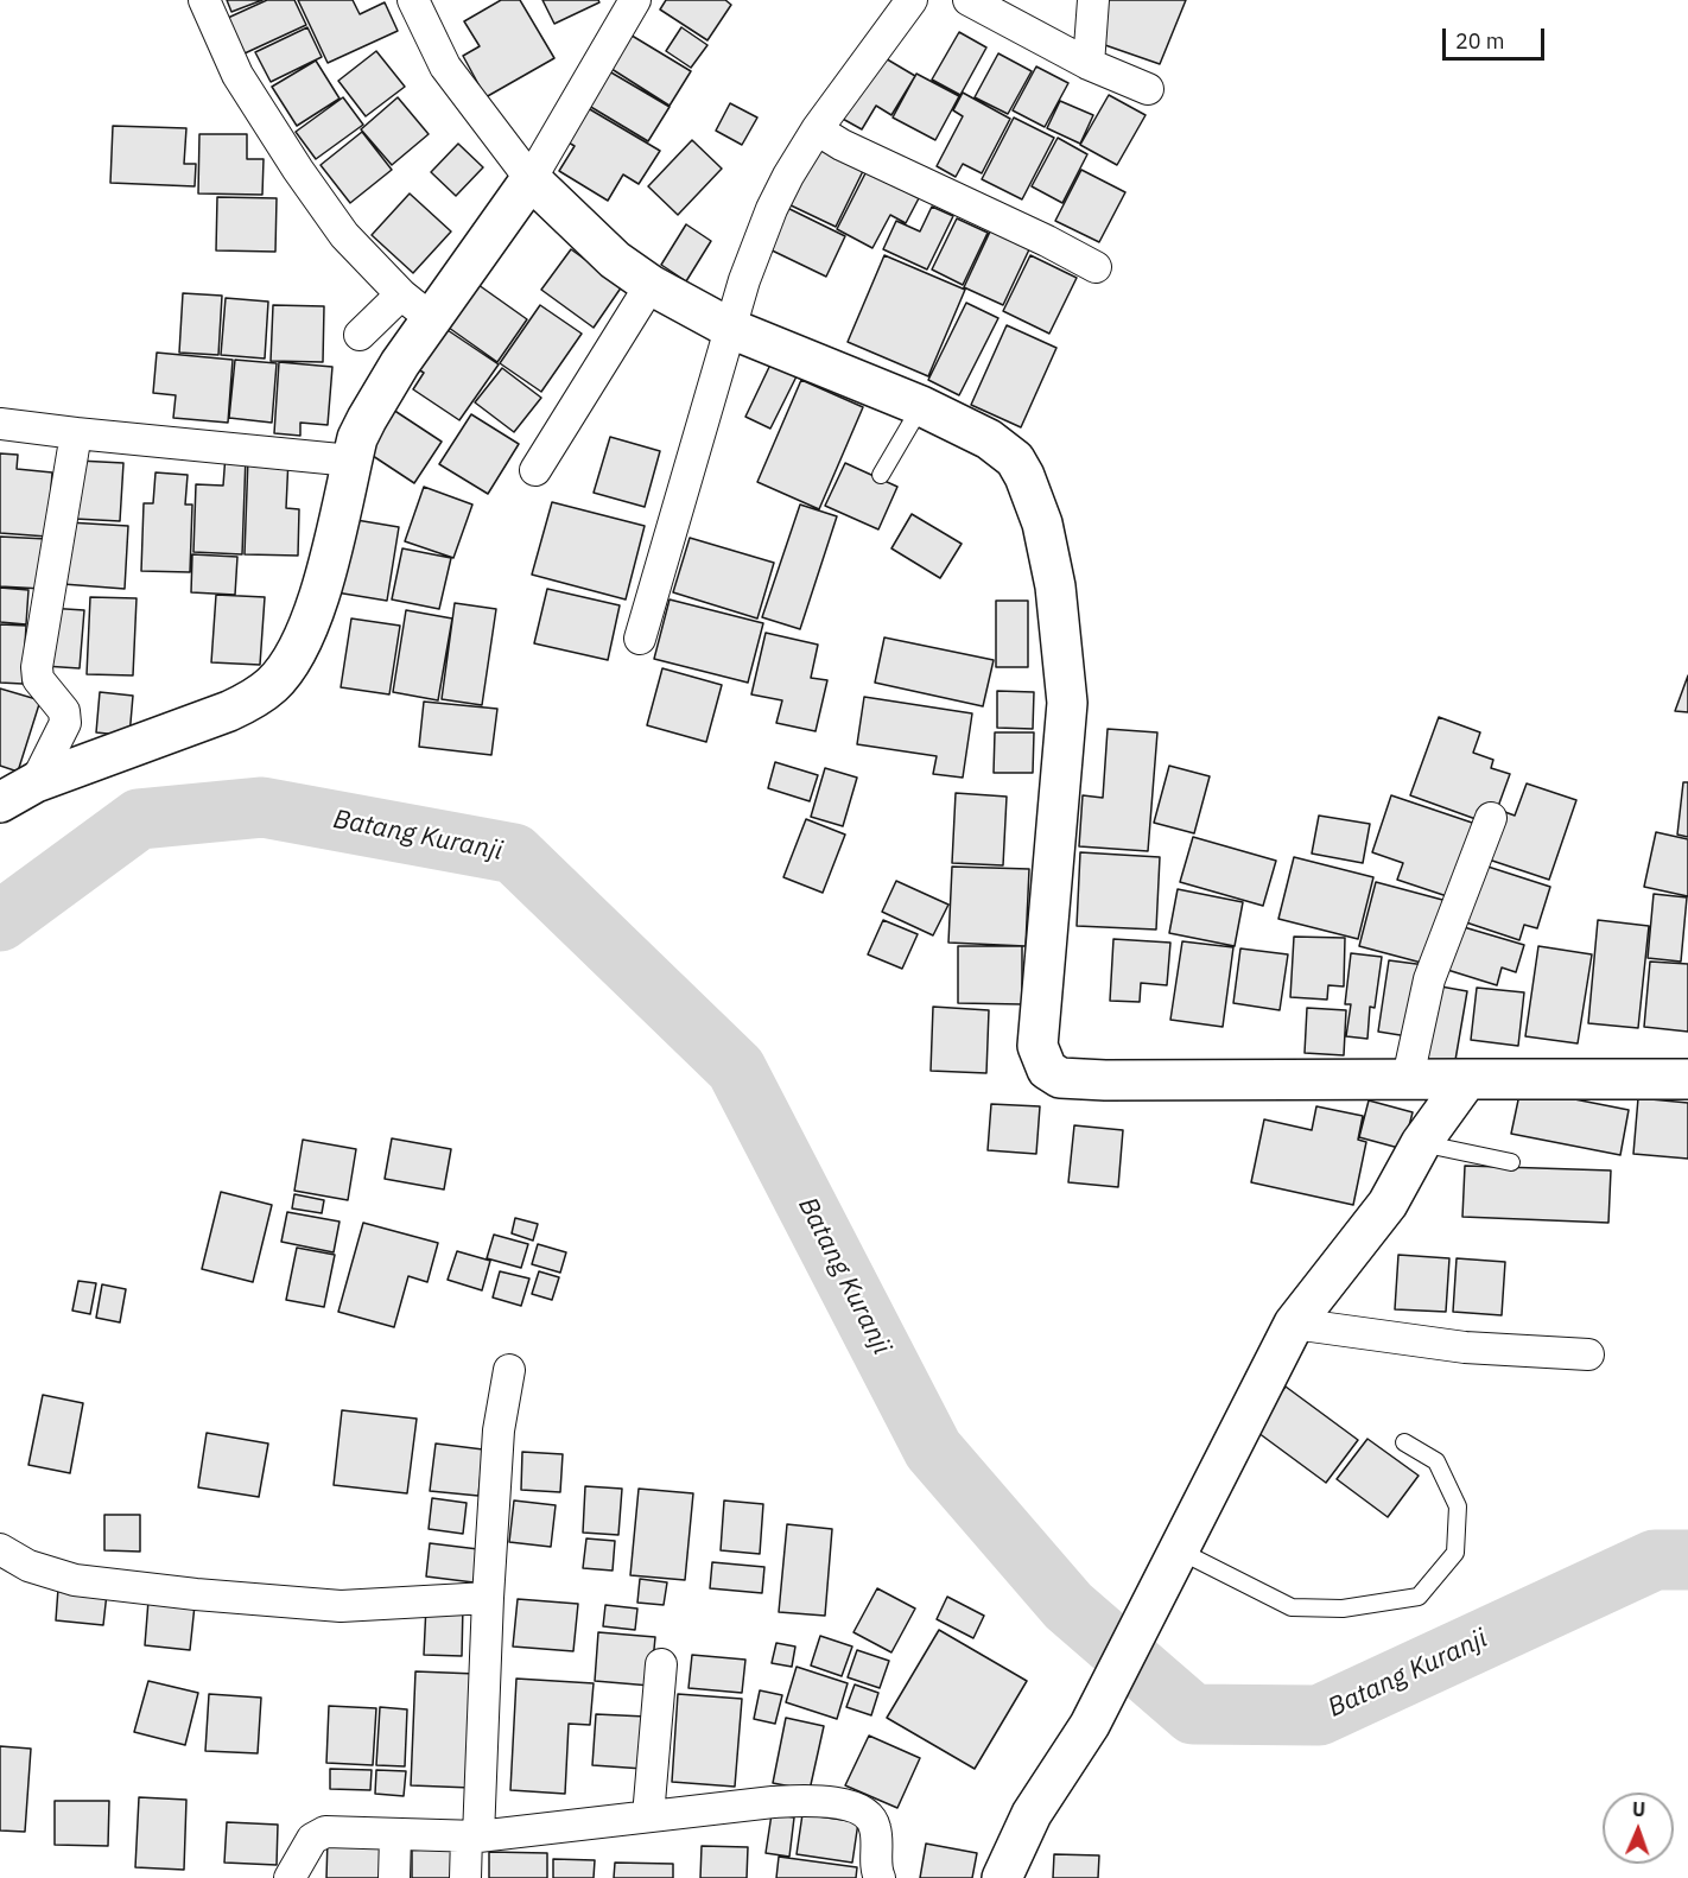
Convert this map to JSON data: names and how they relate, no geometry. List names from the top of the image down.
{
  "water": ["Batang Kuranji"],
  "scale_bar": "20 m",
  "north": "top"
}
